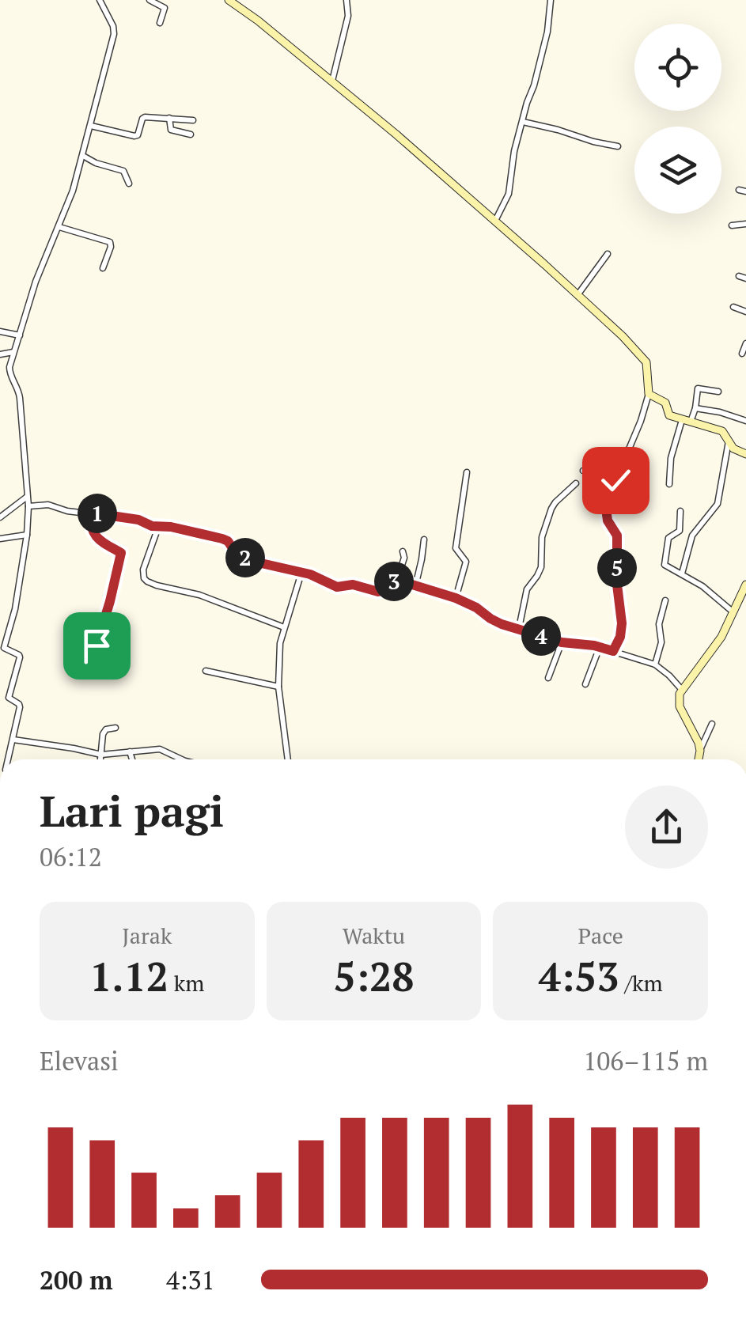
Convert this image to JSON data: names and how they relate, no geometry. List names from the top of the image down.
{
  "page": {
    "pins": [
      "1",
      "2",
      "5",
      "3",
      "4"
    ],
    "heading": ["Lari pagi", "06:12"],
    "stats": [
      ["Jarak", "1.12 km"],
      ["Waktu", "5:28"],
      ["Pace", "4:53 /km"]
    ],
    "chart": ["Elevasi", "106–115 m"],
    "list": [
      {
        "name": "200 m",
        "note": "4:31"
      }
    ]
  }
}
